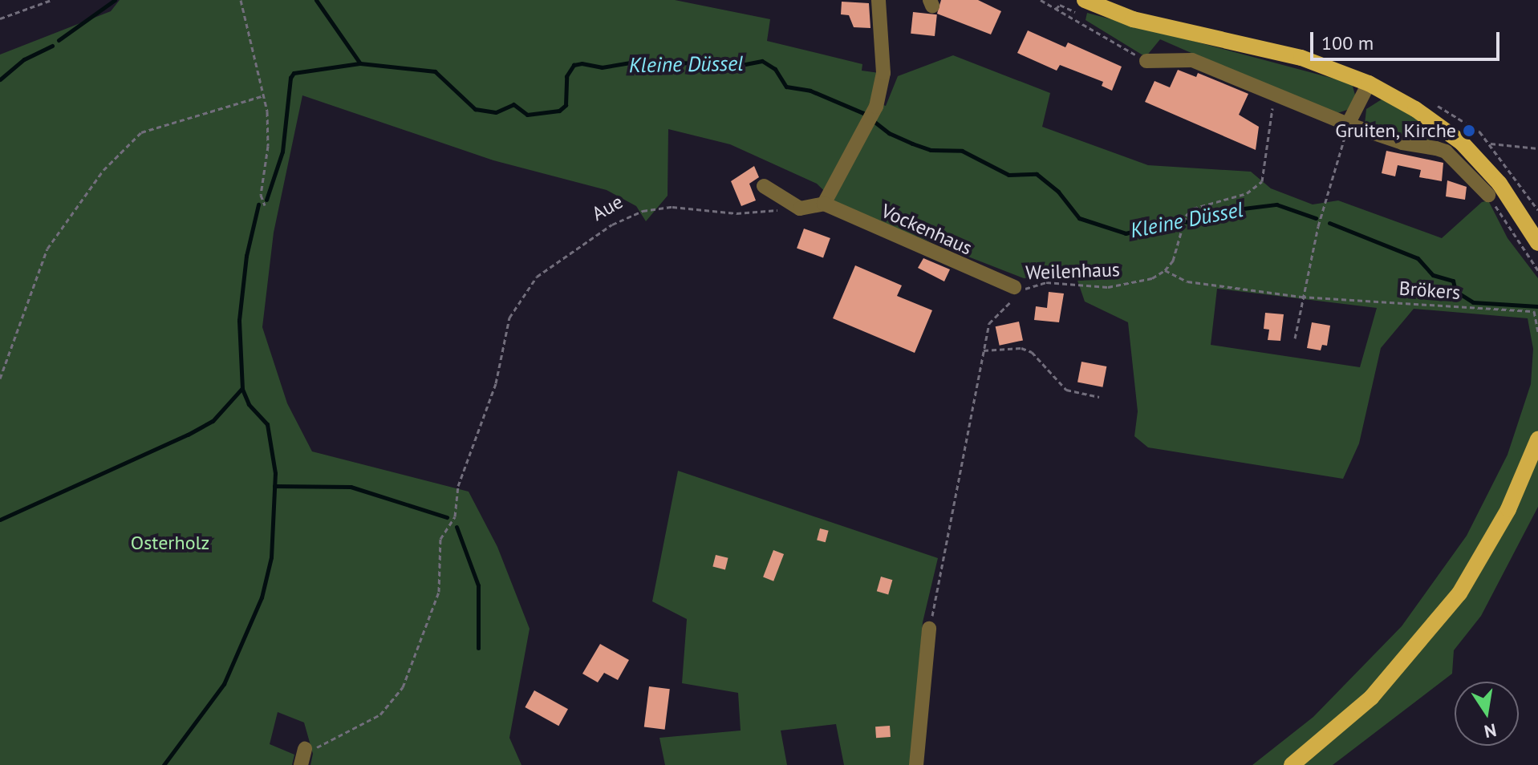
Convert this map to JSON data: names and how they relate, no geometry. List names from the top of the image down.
{
  "streets": {
    "street": ["Vockenhaus"],
    "path": ["Aue", "Weilenhaus", "Brökers"]
  },
  "crossings": [
    ["Vockenhaus", "Weilenhaus"],
    ["Weilenhaus", "Brökers"]
  ],
  "water": ["Kleine Düssel"],
  "parks": ["Osterholz"],
  "places": ["Gruiten, Kirche"],
  "scale_bar": "100 m",
  "north": "bottom"
}
